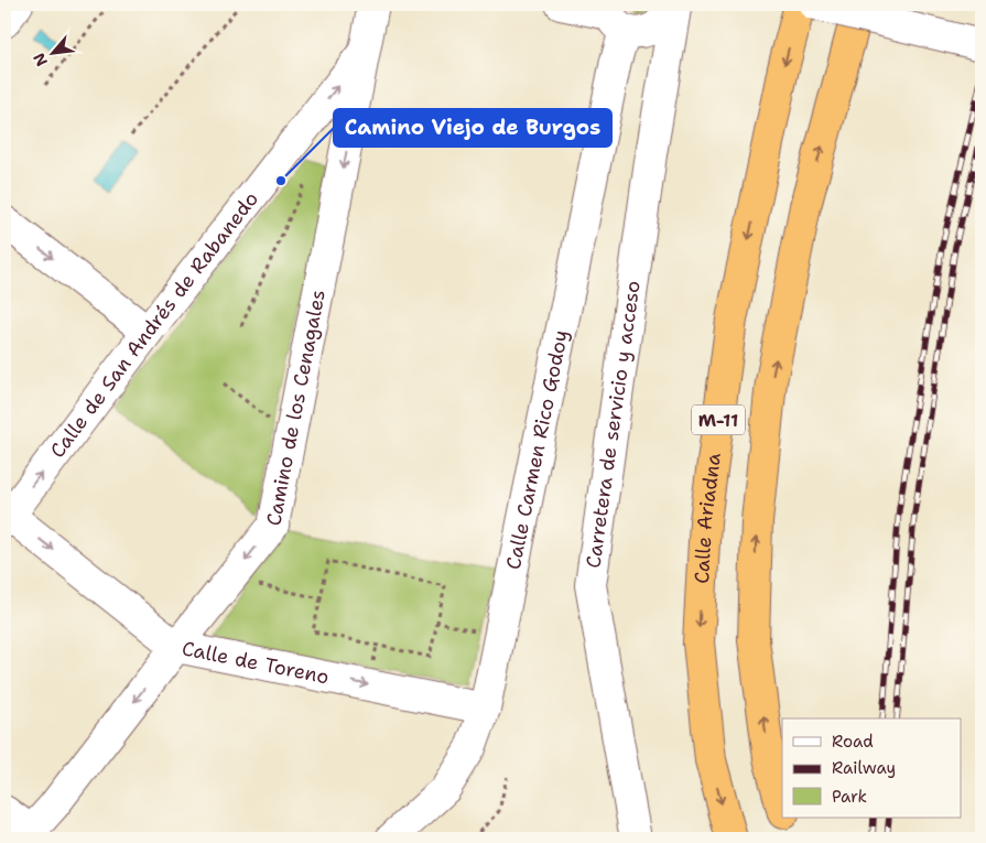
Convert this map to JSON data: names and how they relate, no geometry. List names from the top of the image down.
{
  "streets": {
    "highway": ["M-11", "Calle Ariadna"],
    "street": [
      "Calle de San Andrés de Rabanedo",
      "Camino de los Cenagales",
      "Carretera de servicio y acceso",
      "Calle Carmen Rico Godoy",
      "Calle de Toreno"
    ]
  },
  "crossings": [
    ["Calle de San Andrés de Rabanedo", "Camino de los Cenagales"],
    ["Calle de San Andrés de Rabanedo", "Calle de Toreno"],
    ["Camino de los Cenagales", "Calle de Toreno"],
    ["Calle Carmen Rico Godoy", "Calle de Toreno"]
  ],
  "one_way": ["Calle de San Andrés de Rabanedo", "Camino de los Cenagales", "Calle de Toreno"],
  "places": ["Camino Viejo de Burgos"],
  "legend": ["Road", "Railway", "Park"],
  "north": "bottom left"
}
